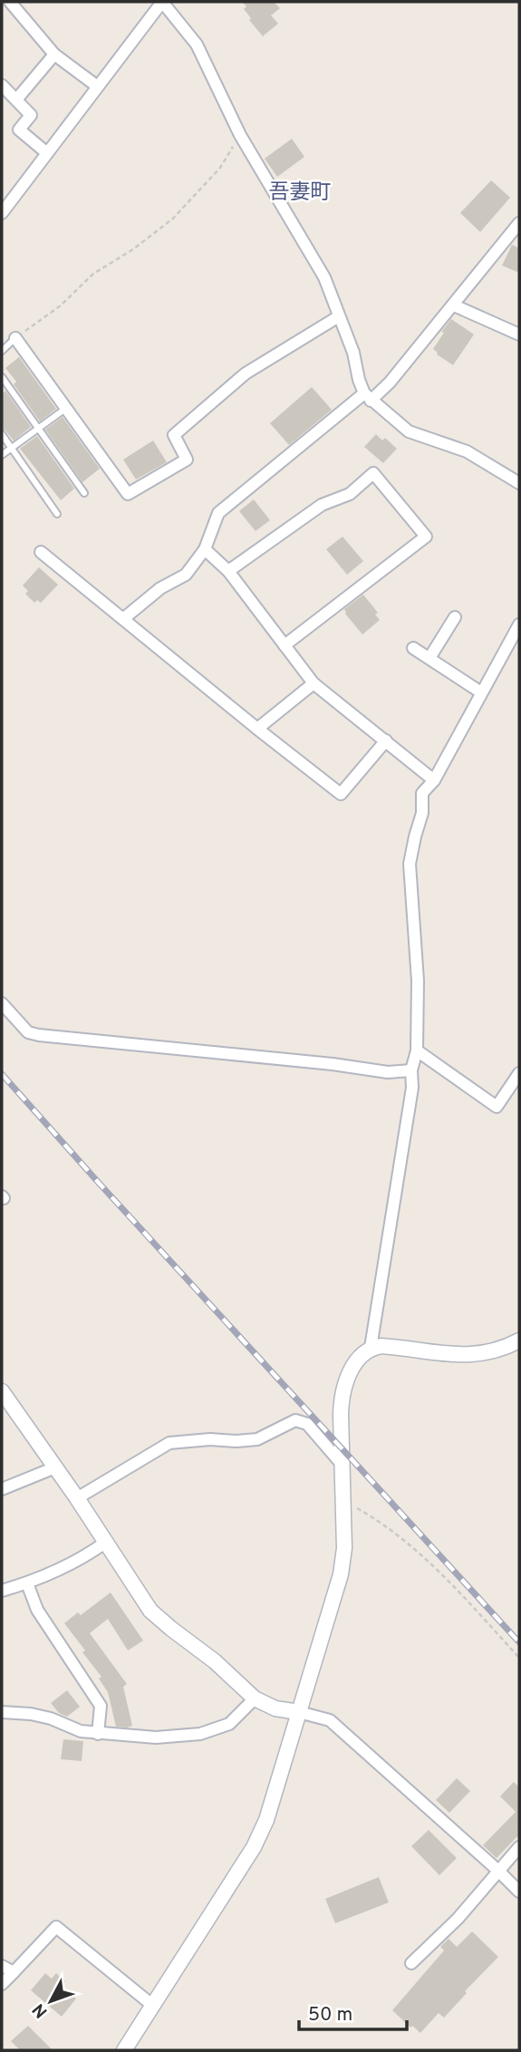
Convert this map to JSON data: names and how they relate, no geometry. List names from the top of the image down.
{
  "districts": ["吾妻町"],
  "scale_bar": "50 m",
  "north": "bottom left"
}
